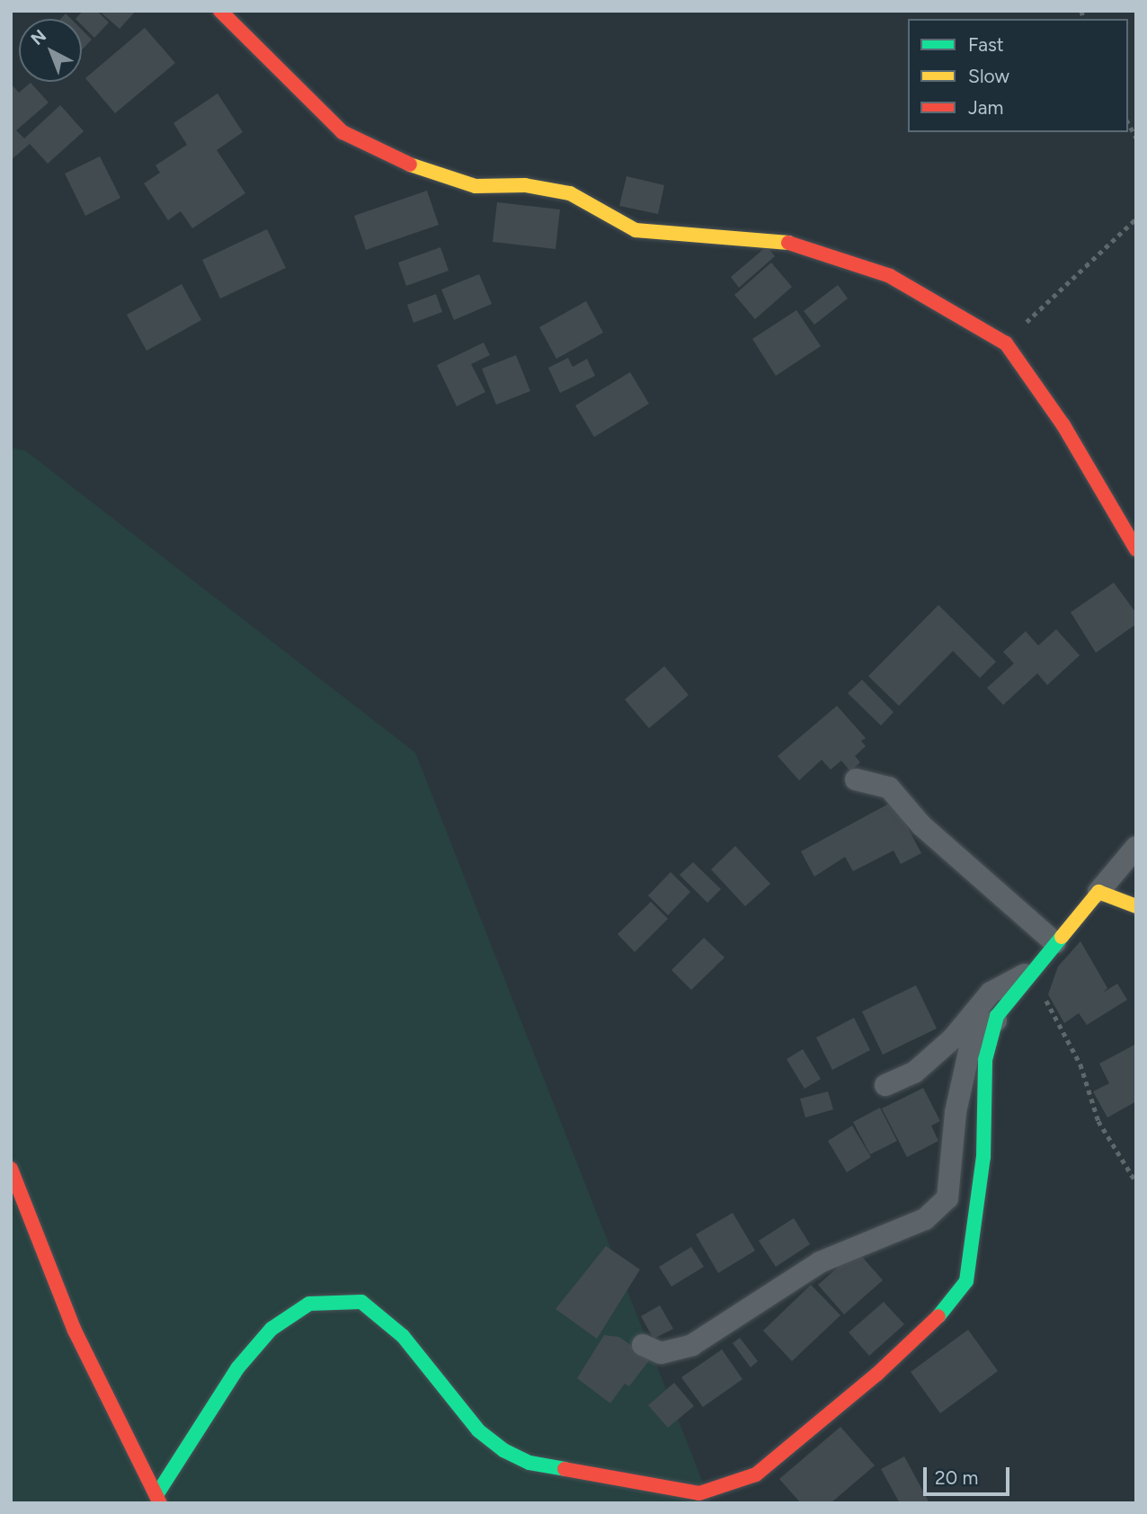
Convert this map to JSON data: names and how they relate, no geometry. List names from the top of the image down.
{
  "legend": ["Fast", "Slow", "Jam"],
  "scale_bar": "20 m",
  "north": "top left"
}
